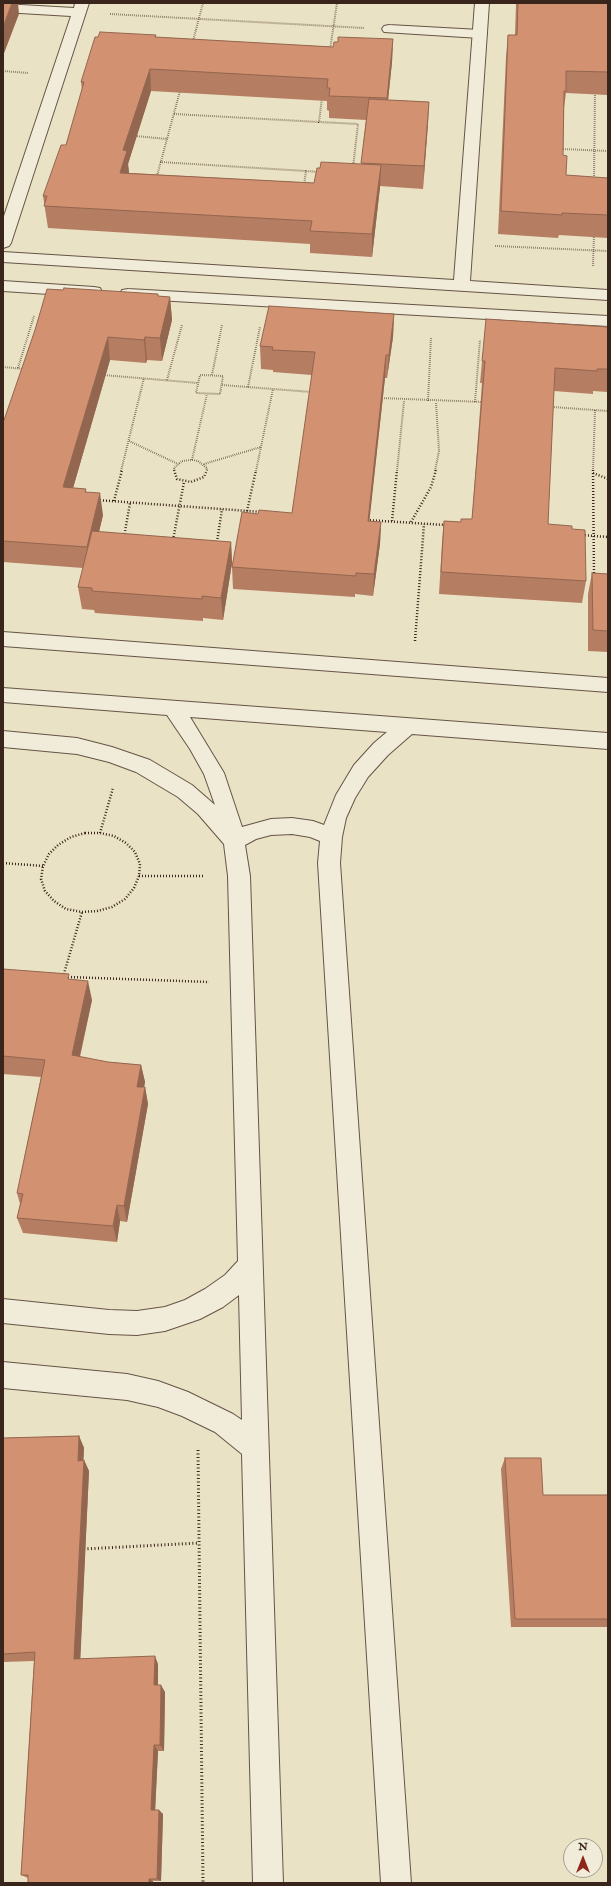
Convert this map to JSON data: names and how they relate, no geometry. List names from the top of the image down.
{
  "north": "top"
}
